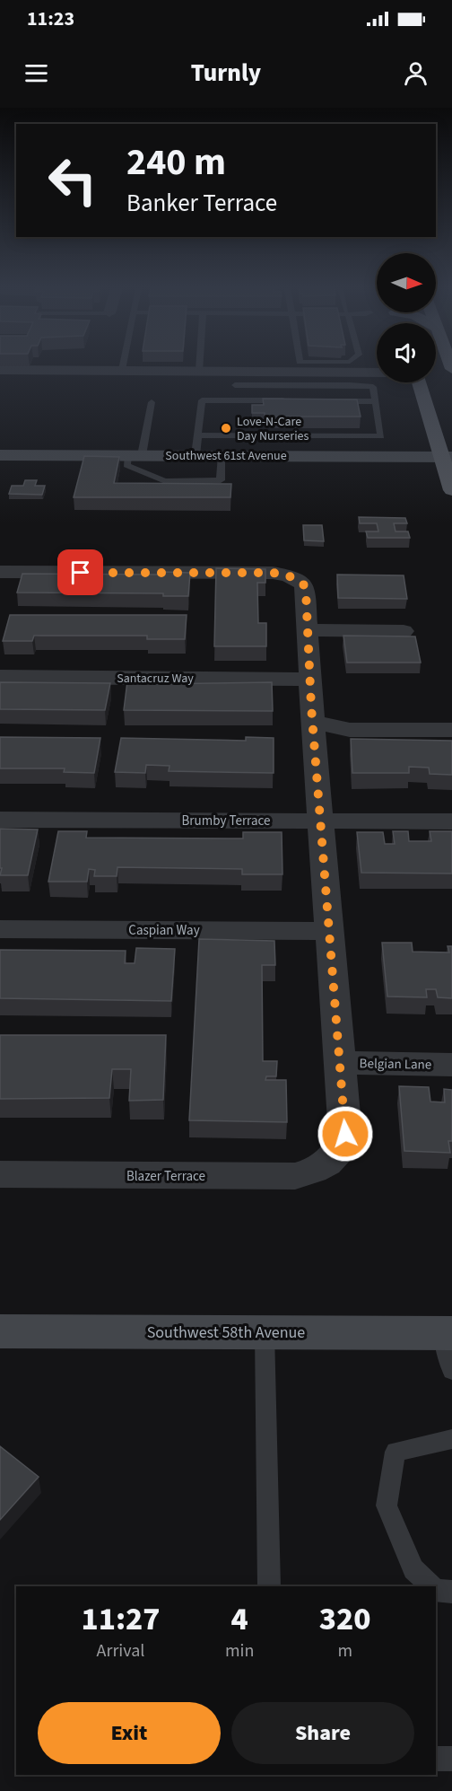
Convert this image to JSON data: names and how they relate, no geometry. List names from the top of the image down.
{
  "streets": {
    "street": [
      "Southwest 61st Avenue",
      "Santacruz Way",
      "Brumby Terrace",
      "Caspian Way",
      "Belgian Lane",
      "Blazer Terrace",
      "Southwest 58th Avenue"
    ]
  },
  "crossings": [
    ["Belgian Lane", "Blazer Terrace"]
  ],
  "places": ["Love-N-Care Day Nurseries"],
  "north": "right",
  "page": {
    "status": "11:23",
    "header": "Turnly",
    "turn": ["240 m", "Banker Terrace"],
    "eta": [
      "11:27",
      "Arrival",
      "4",
      "min",
      "320",
      "m"
    ],
    "buttons": ["Exit", "Share"]
  }
}
